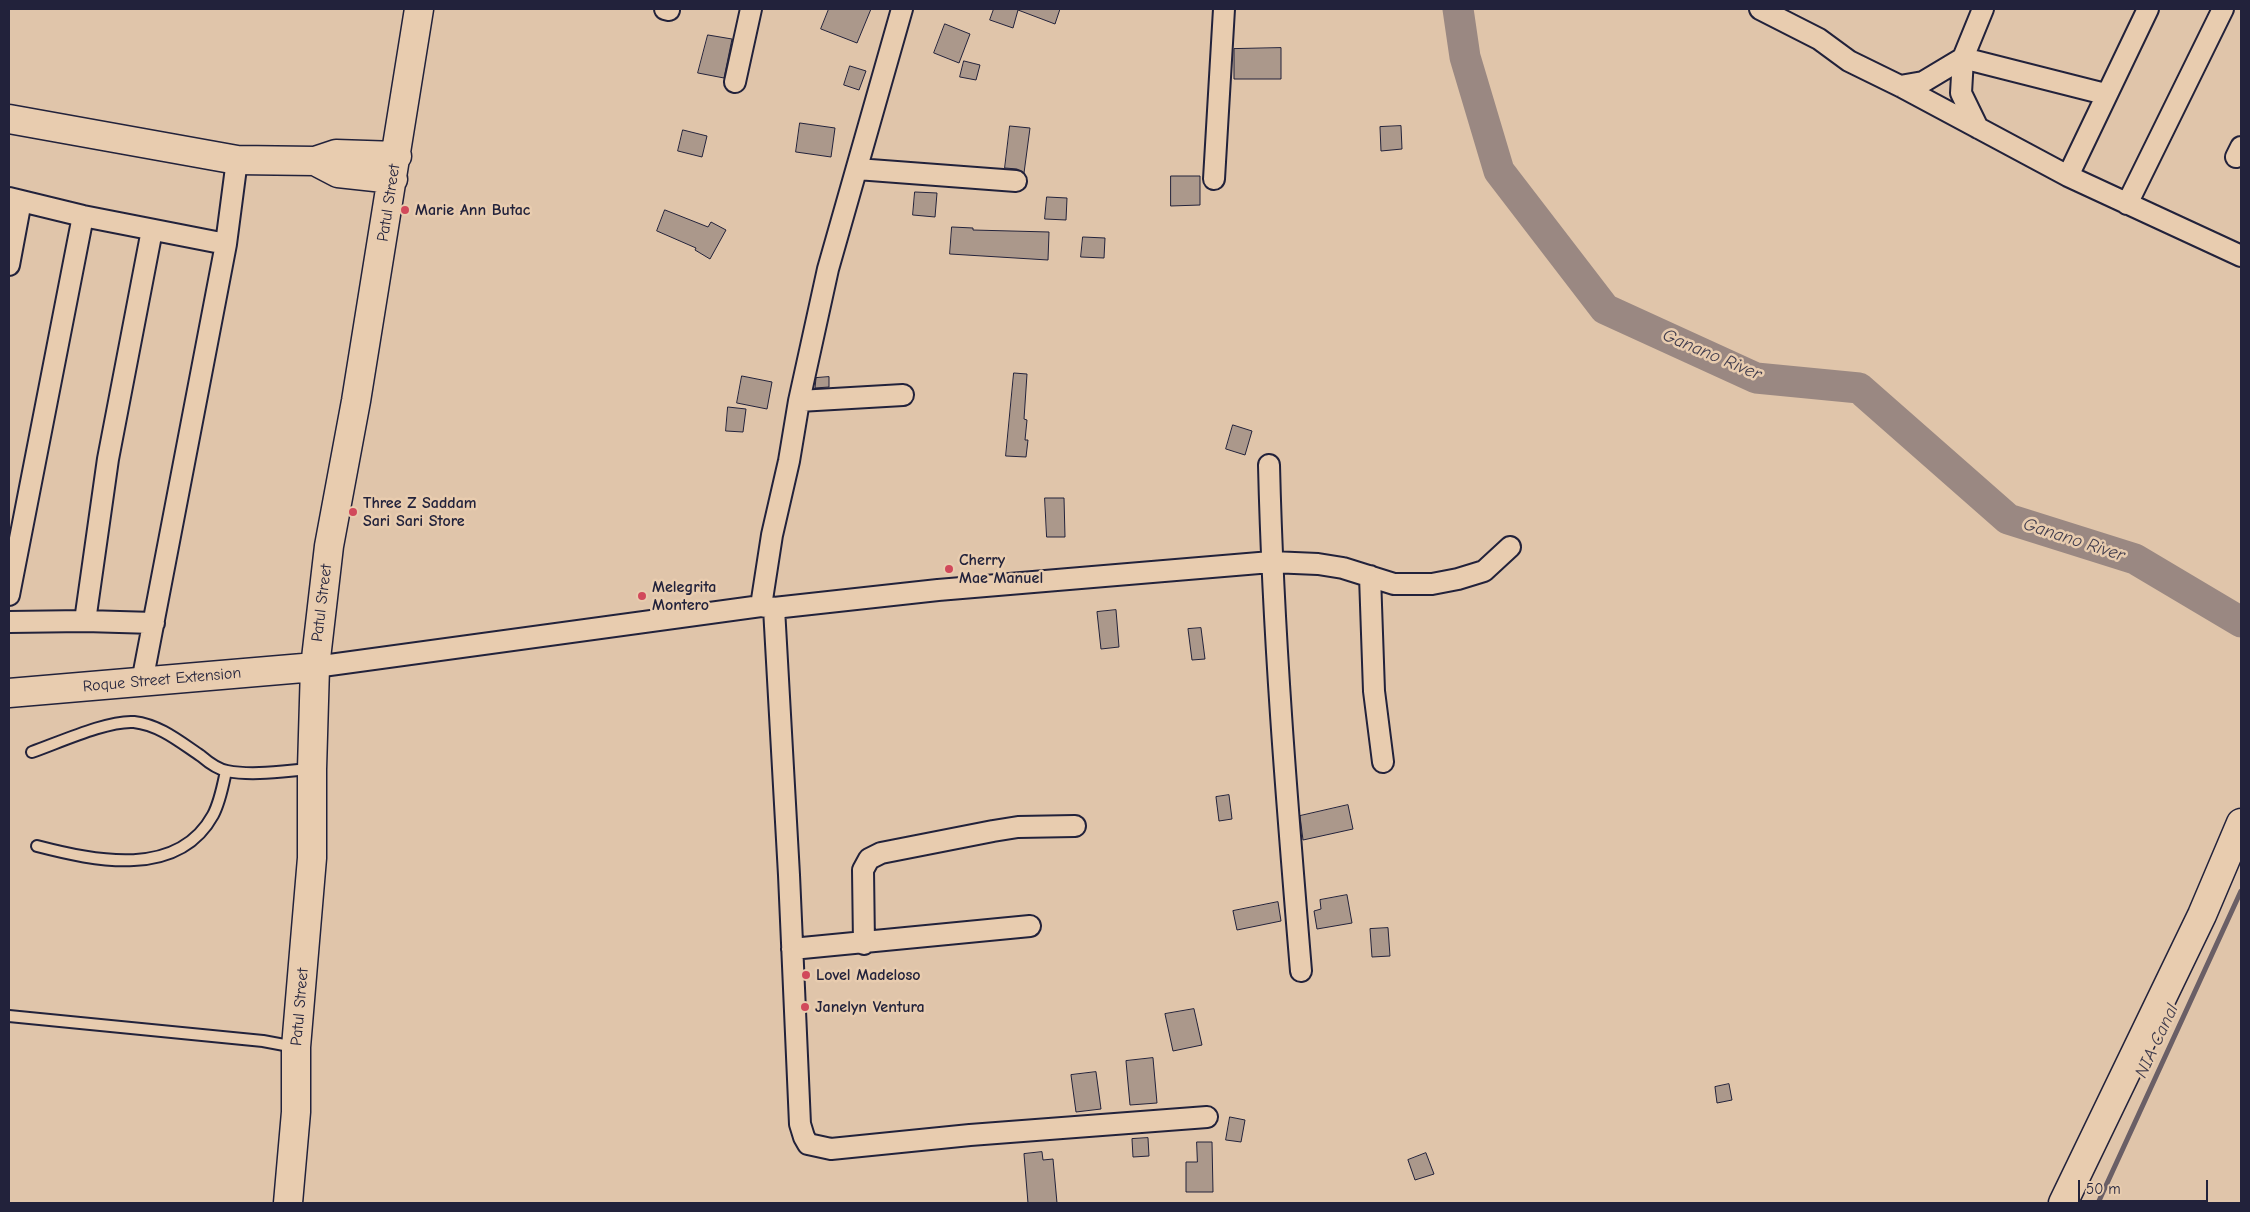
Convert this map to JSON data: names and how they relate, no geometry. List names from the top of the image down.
{
  "streets": {
    "main road": ["Patul Street", "Roque Street Extension"]
  },
  "crossings": [
    ["Patul Street", "Roque Street Extension"]
  ],
  "water": ["Ganano River", "NIA Canal"],
  "places": [
    "Marie Ann Butac",
    "Three Z Saddam Sari Sari Store",
    "Cherry Mae Manuel",
    "Melegrita Montero",
    "Lovel Madeloso",
    "Janelyn Ventura"
  ],
  "scale_bar": "50 m"
}
